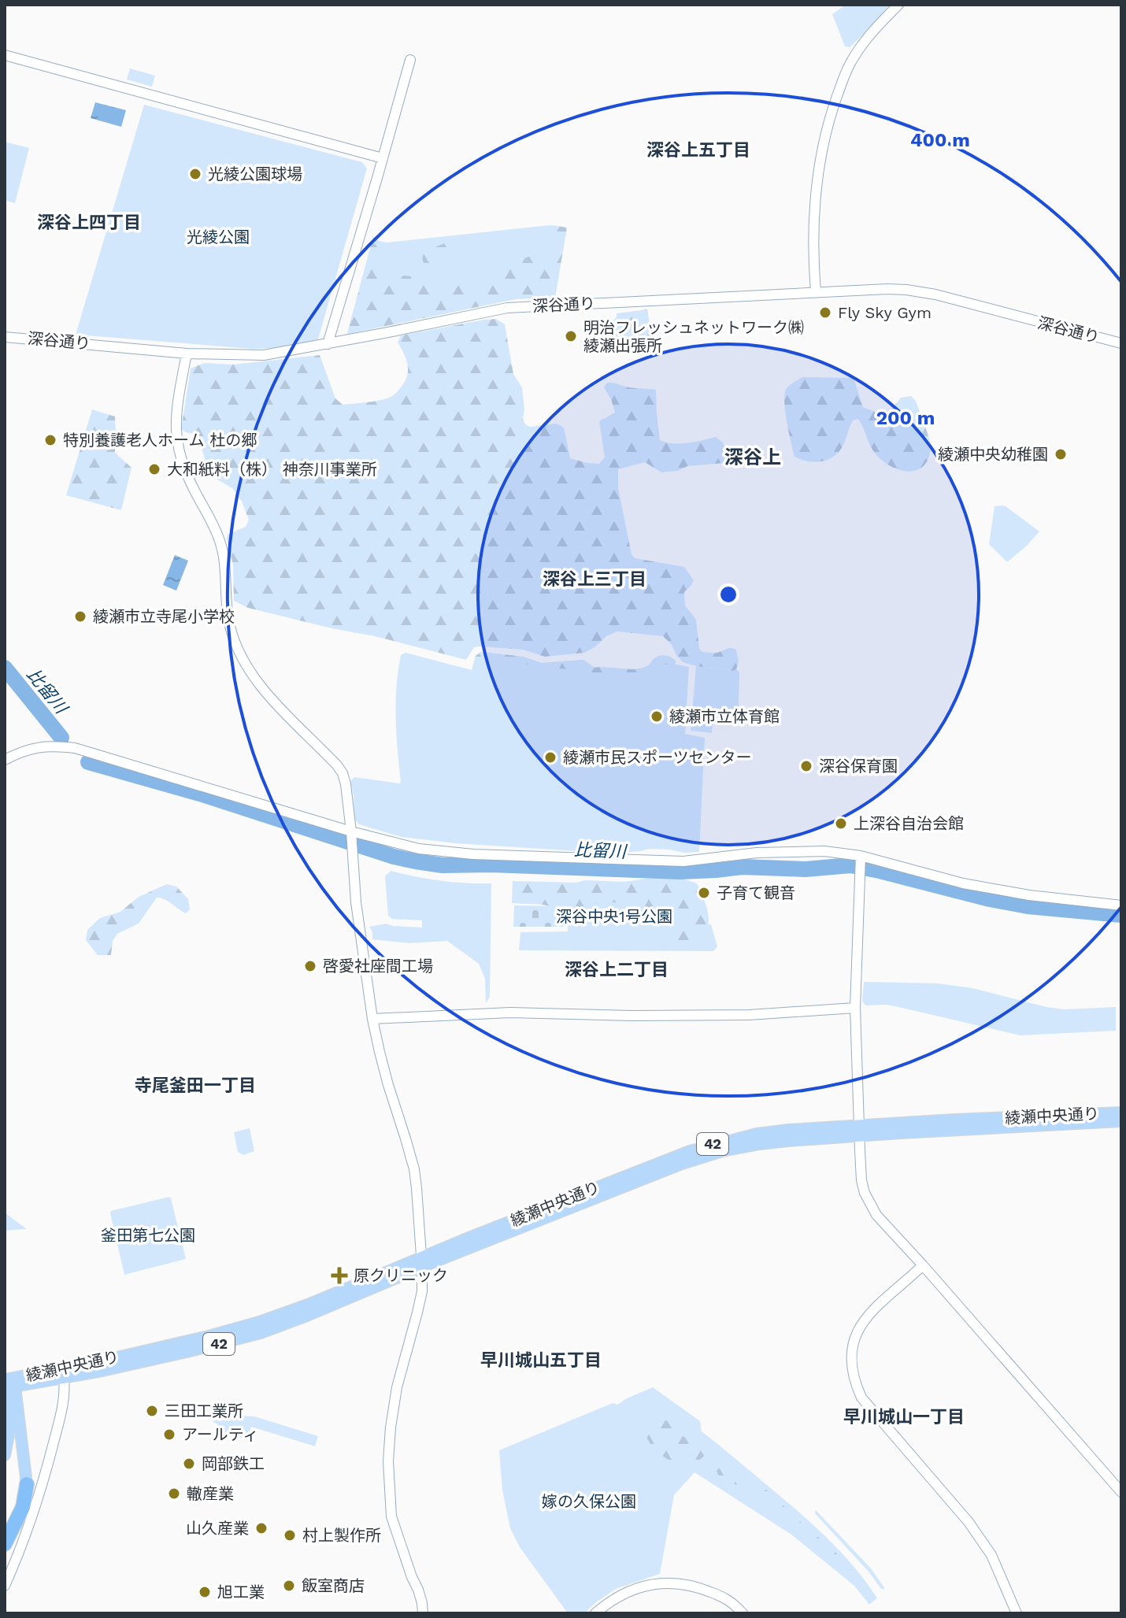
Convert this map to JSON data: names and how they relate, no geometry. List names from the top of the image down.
{
  "streets": {
    "main road": ["綾瀬中央通り", "42"],
    "street": ["深谷通り"]
  },
  "districts": [
    "深谷上五丁目",
    "深谷上四丁目",
    "深谷上",
    "深谷上三丁目",
    "深谷上二丁目",
    "寺尾釜田一丁目",
    "早川城山五丁目",
    "早川城山一丁目"
  ],
  "water": ["比留川"],
  "parks": [
    "光綾公園",
    "深谷中央1号公園",
    "釜田第七公園",
    "嫁の久保公園"
  ],
  "places": {
    "other": [
      "光綾公園球場",
      "Fly Sky Gym",
      "明治フレッシュネットワーク㈱ 綾瀬出張所",
      "特別養護老人ホーム 杜の郷",
      "綾瀬中央幼稚園",
      "大和紙料（株） 神奈川事業所",
      "綾瀬市立寺尾小学校",
      "綾瀬市立体育館",
      "綾瀬市民スポーツセンター",
      "深谷保育園",
      "上深谷自治会館",
      "子育て観音",
      "啓愛社座間工場",
      "三田工業所",
      "アールティ",
      "岡部鉄工",
      "轍産業",
      "山久産業",
      "村上製作所",
      "飯室商店",
      "旭工業"
    ],
    "health": ["原クリニック"]
  },
  "rings": ["400 m", "200 m"]
}
